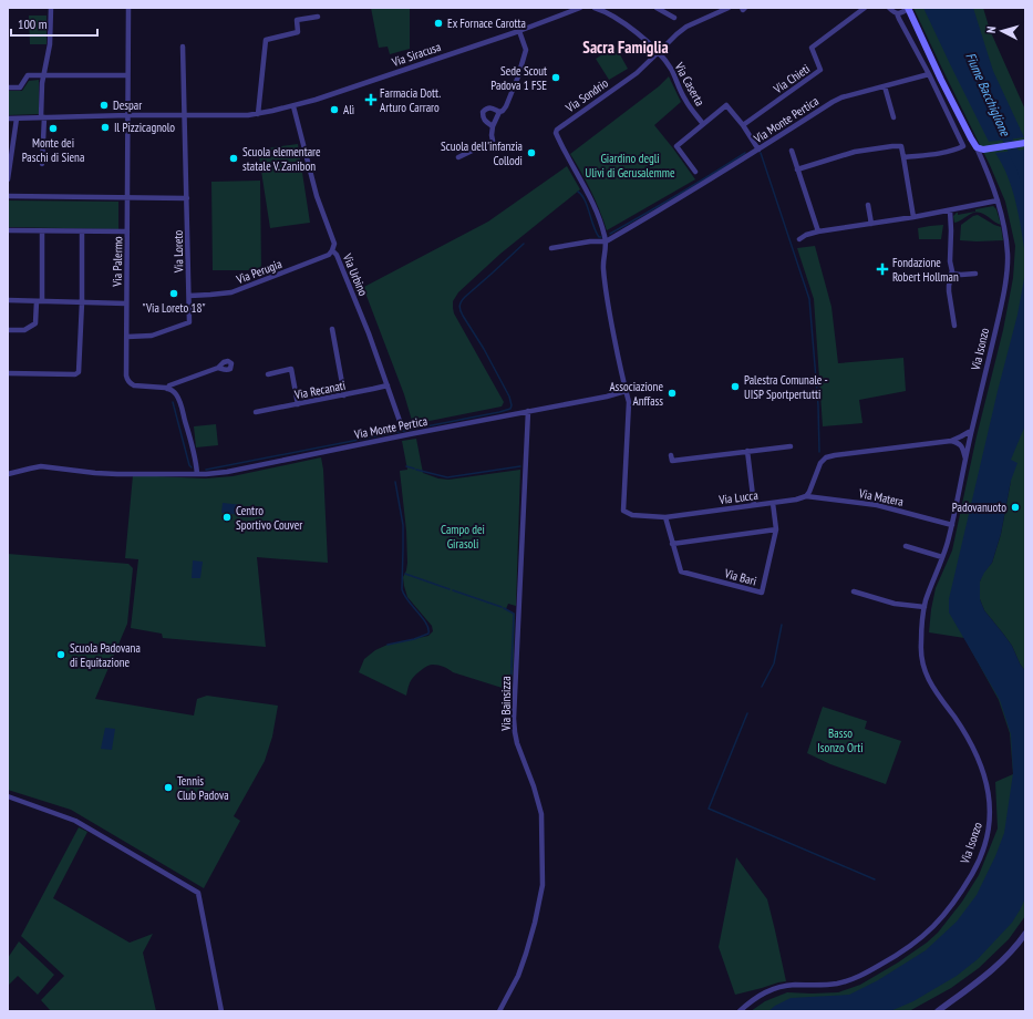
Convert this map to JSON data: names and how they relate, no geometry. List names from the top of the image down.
{
  "streets": {
    "main road": ["Via Isonzo"],
    "street": [
      "Via Siracusa",
      "Via Chieti",
      "Via Caserta",
      "Via Sondrio",
      "Via Monte Pertica",
      "Via Loreto",
      "Via Palermo",
      "Via Perugia",
      "Via Urbino",
      "Via Recanati",
      "Via Lucca",
      "Via Matera",
      "Via Bari",
      "Via Bainsizza"
    ]
  },
  "crossings": [
    ["Via Siracusa", "Via Loreto"],
    ["Via Siracusa", "Via Palermo"],
    ["Via Siracusa", "Via Urbino"],
    ["Via Caserta", "Via Sondrio"],
    ["Via Sondrio", "Via Monte Pertica"],
    ["Via Monte Pertica", "Via Lucca"],
    ["Via Monte Pertica", "Via Bainsizza"],
    ["Via Loreto", "Via Palermo"],
    ["Via Loreto", "Via Perugia"],
    ["Via Perugia", "Via Urbino"],
    ["Via Urbino", "Via Recanati"],
    ["Via Isonzo", "Via Matera"],
    ["Via Lucca", "Via Matera"],
    ["Via Lucca", "Via Bari"]
  ],
  "districts": ["Sacra Famiglia"],
  "water": ["Fiume Bacchiglione"],
  "parks": ["Giardino degli Ulivi di Gerusalemme", "Campo dei Girasoli", "Basso Isonzo Orti"],
  "places": {
    "other": [
      "Ex Fornace Carotta",
      "Sede Scout Padova 1 FSE",
      "Despar",
      "Alì",
      "Il Pizzicagnolo",
      "Monte dei Paschi di Siena",
      "Scuola dell'infanzia Collodi",
      "Scuola elementare statale V. Zanibon",
      "\"Via Loreto 18\"",
      "Palestra Comunale - UISP Sportpertutti",
      "Associazione Anffass",
      "Padovanuoto",
      "Centro Sportivo Couver",
      "Scuola Padovana di Equitazione",
      "Tennis Club Padova"
    ],
    "health": ["Farmacia Dott. Arturo Carraro", "Fondazione Robert Hollman"]
  },
  "scale_bar": "100 m",
  "north": "left"
}
